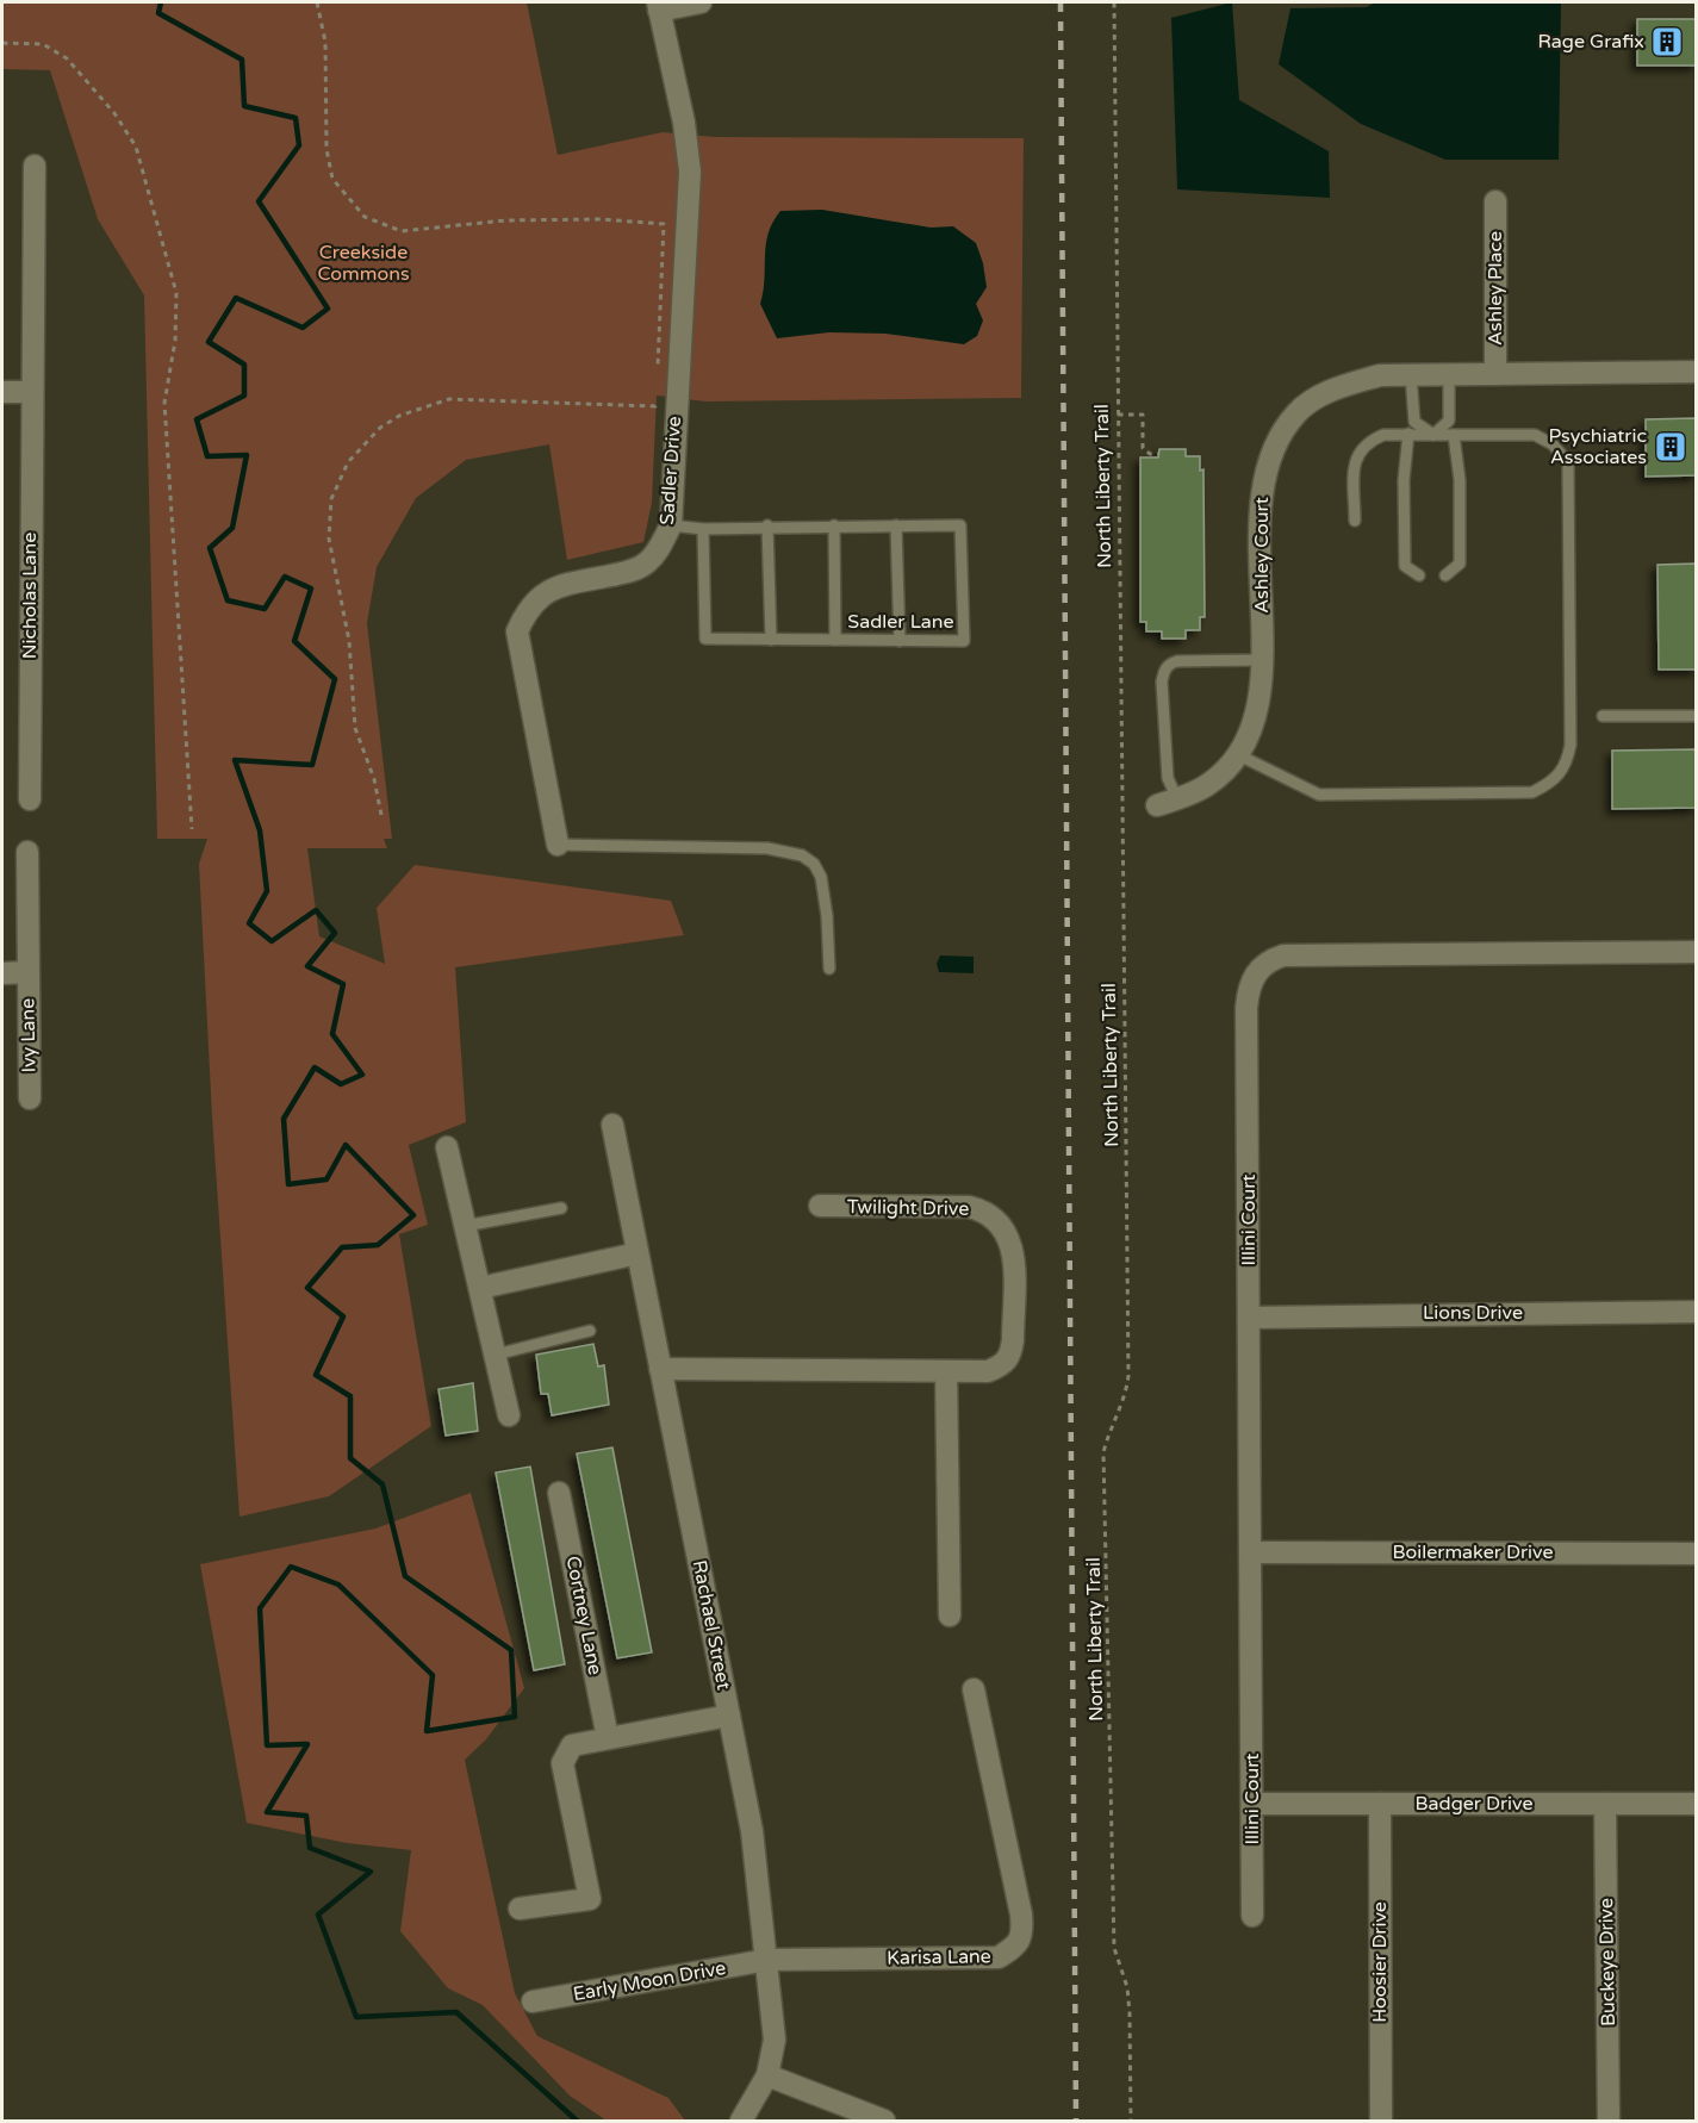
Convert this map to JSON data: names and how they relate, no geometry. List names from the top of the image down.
{
  "streets": {
    "street": [
      "Ashley Place",
      "Sadler Drive",
      "Ashley Court",
      "Nicholas Lane",
      "Ivy Lane",
      "Twilight Drive",
      "Illini Court",
      "Lions Drive",
      "Boilermaker Drive",
      "Cortney Lane",
      "Rachael Street",
      "Badger Drive",
      "Karisa Lane",
      "Hoosier Drive",
      "Buckeye Drive",
      "Early Moon Drive"
    ],
    "lane": ["Sadler Lane"],
    "path": ["North Liberty Trail"]
  },
  "crossings": [
    ["Ashley Place", "Ashley Court"],
    ["Sadler Drive", "Sadler Lane"],
    ["Twilight Drive", "Rachael Street"],
    ["Illini Court", "Lions Drive"],
    ["Illini Court", "Boilermaker Drive"],
    ["Illini Court", "Badger Drive"],
    ["Rachael Street", "Karisa Lane"],
    ["Rachael Street", "Early Moon Drive"],
    ["Badger Drive", "Hoosier Drive"],
    ["Badger Drive", "Buckeye Drive"],
    ["Karisa Lane", "Early Moon Drive"]
  ],
  "parks": ["Creekside Commons"],
  "places": {
    "building": ["Rage Grafix", "Psychiatric Associates"]
  }
}
